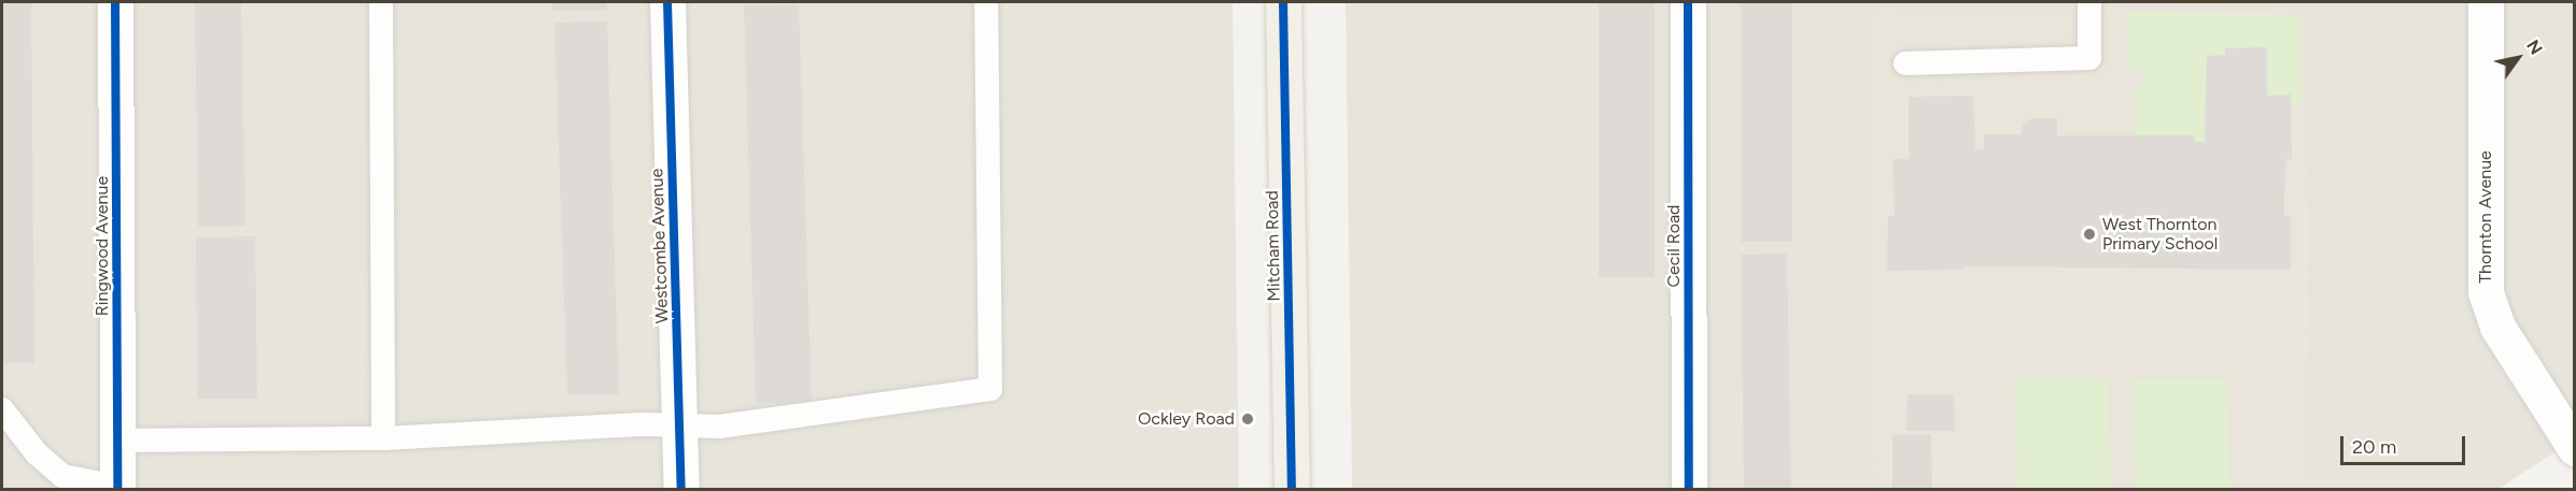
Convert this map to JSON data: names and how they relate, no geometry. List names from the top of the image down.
{
  "streets": {
    "main road": ["Mitcham Road"],
    "street": [
      "Thornton Avenue",
      "Ringwood Avenue",
      "Westcombe Avenue",
      "Cecil Road"
    ]
  },
  "places": ["West Thornton Primary School", "Ockley Road"],
  "scale_bar": "20 m",
  "north": "top right"
}
